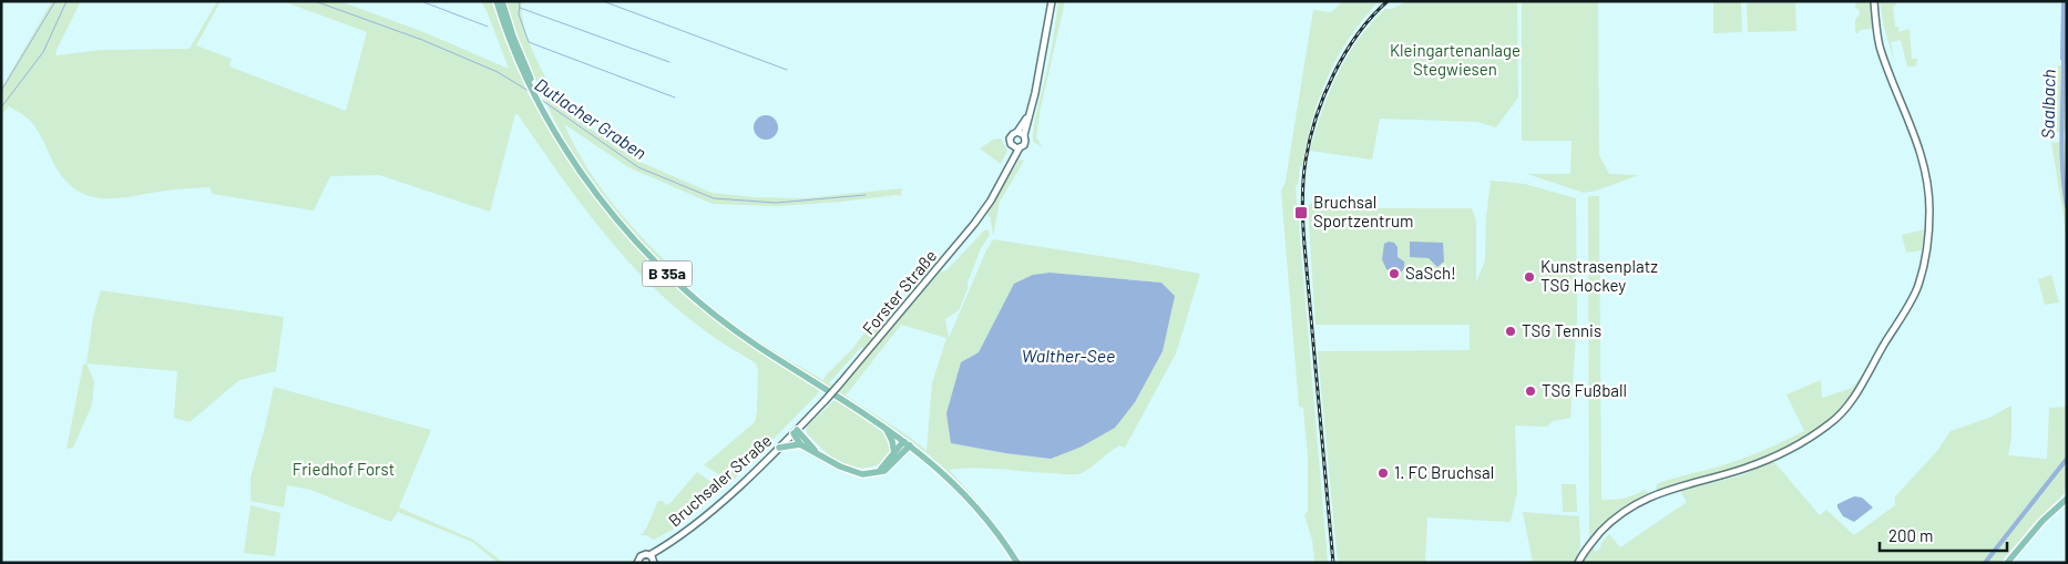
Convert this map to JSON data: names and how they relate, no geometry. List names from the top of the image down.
{
  "streets": {
    "main road": ["B 35a"],
    "street": ["Forster Straße", "Bruchsaler Straße"]
  },
  "crossings": [
    ["Forster Straße", "Bruchsaler Straße"]
  ],
  "water": ["Saalbach", "Dutlacher Graben", "Walther-See"],
  "parks": ["Kleingartenanlage Stegwiesen", "Friedhof Forst"],
  "places": {
    "transit": ["Bruchsal Sportzentrum"],
    "other": [
      "SaSch!",
      "Kunstrasenplatz TSG Hockey",
      "TSG Tennis",
      "TSG Fußball",
      "1. FC Bruchsal"
    ]
  },
  "scale_bar": "200 m"
}
